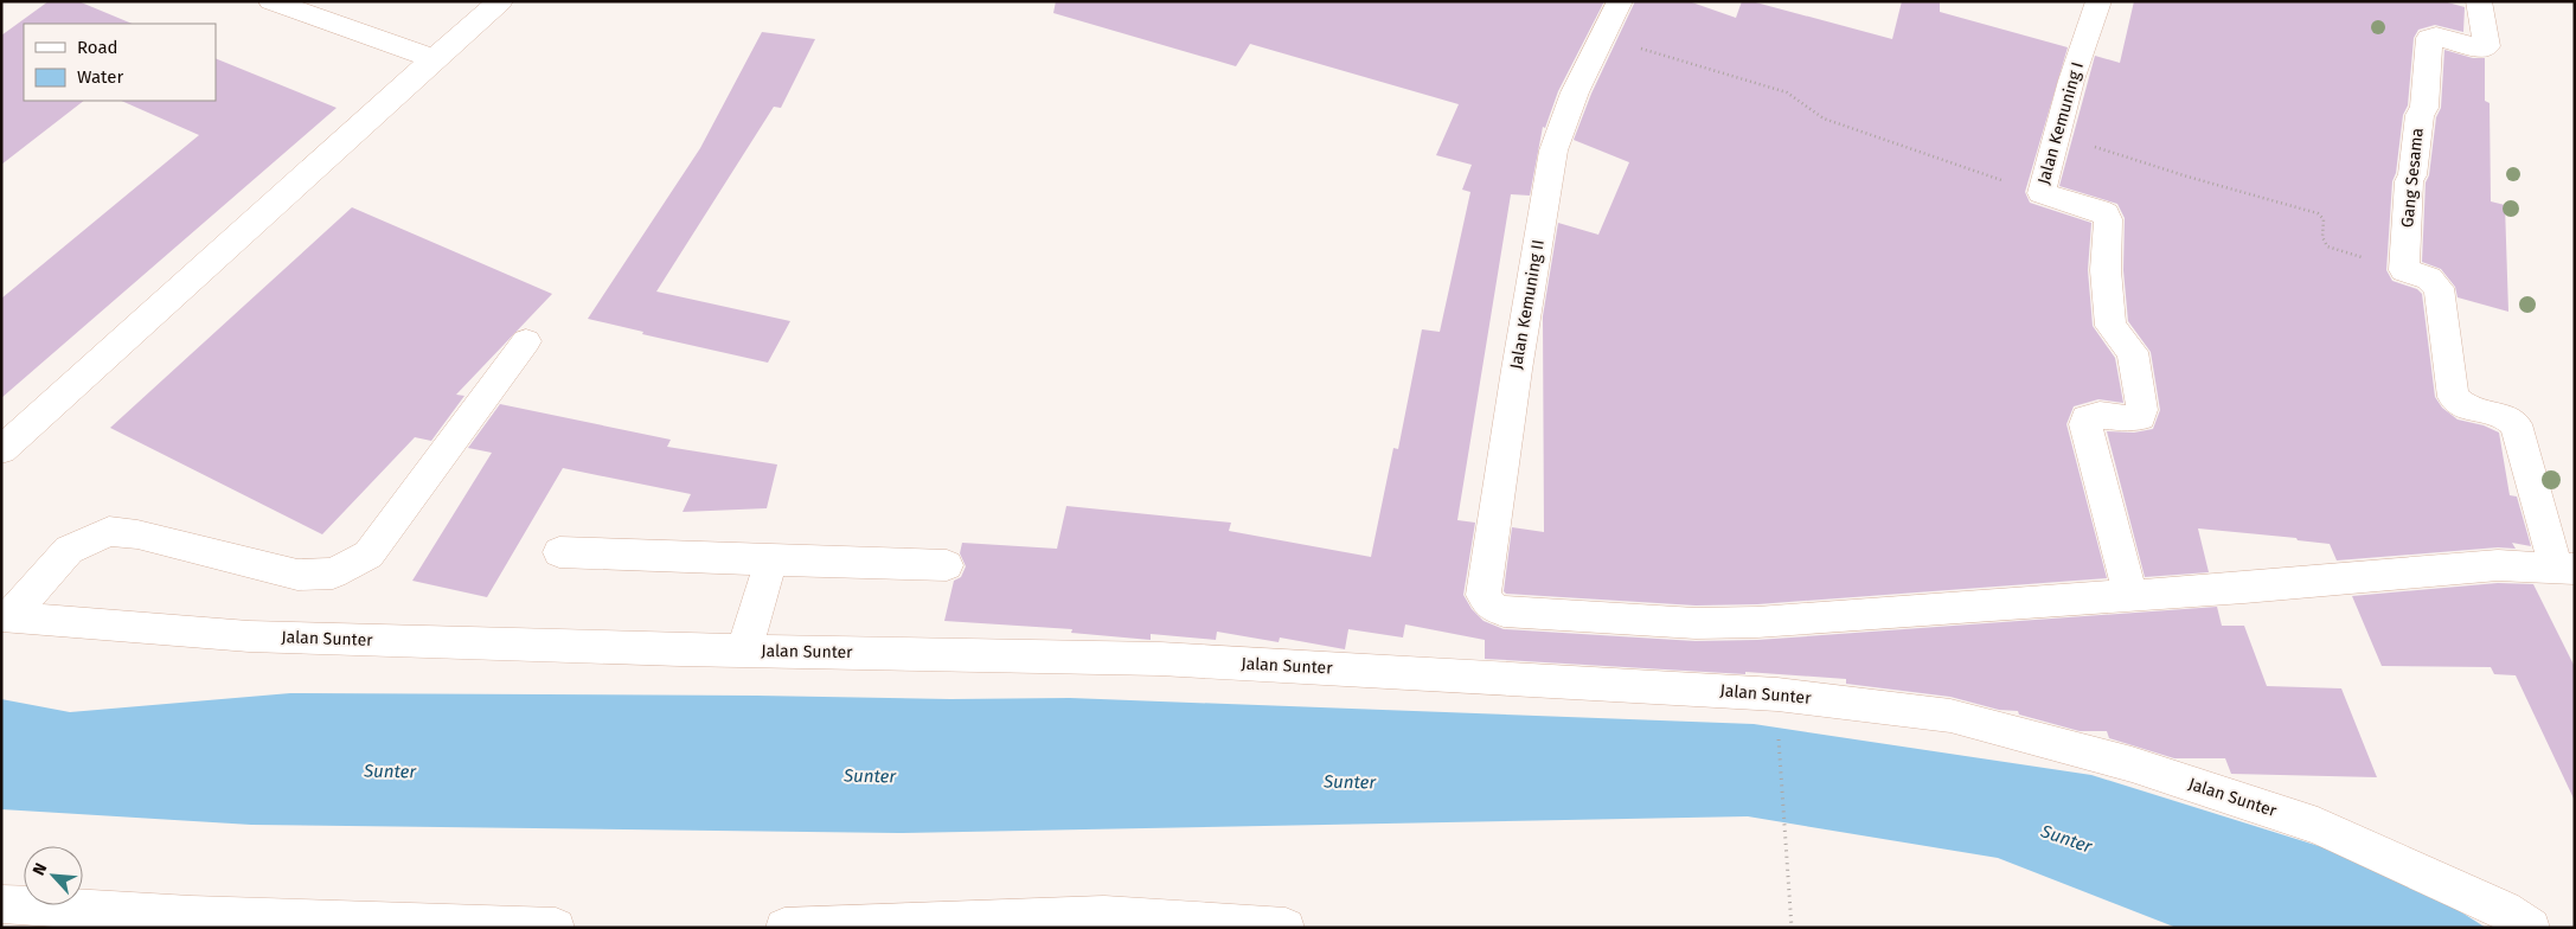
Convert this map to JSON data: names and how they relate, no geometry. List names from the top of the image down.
{
  "streets": {
    "street": [
      "Jalan Kemuning I",
      "Gang Sesama",
      "Jalan Kemuning II",
      "Jalan Sunter"
    ]
  },
  "crossings": [
    ["Jalan Kemuning I", "Jalan Kemuning II"]
  ],
  "water": ["Sunter"],
  "legend": ["Road", "Water"],
  "north": "top left"
}
